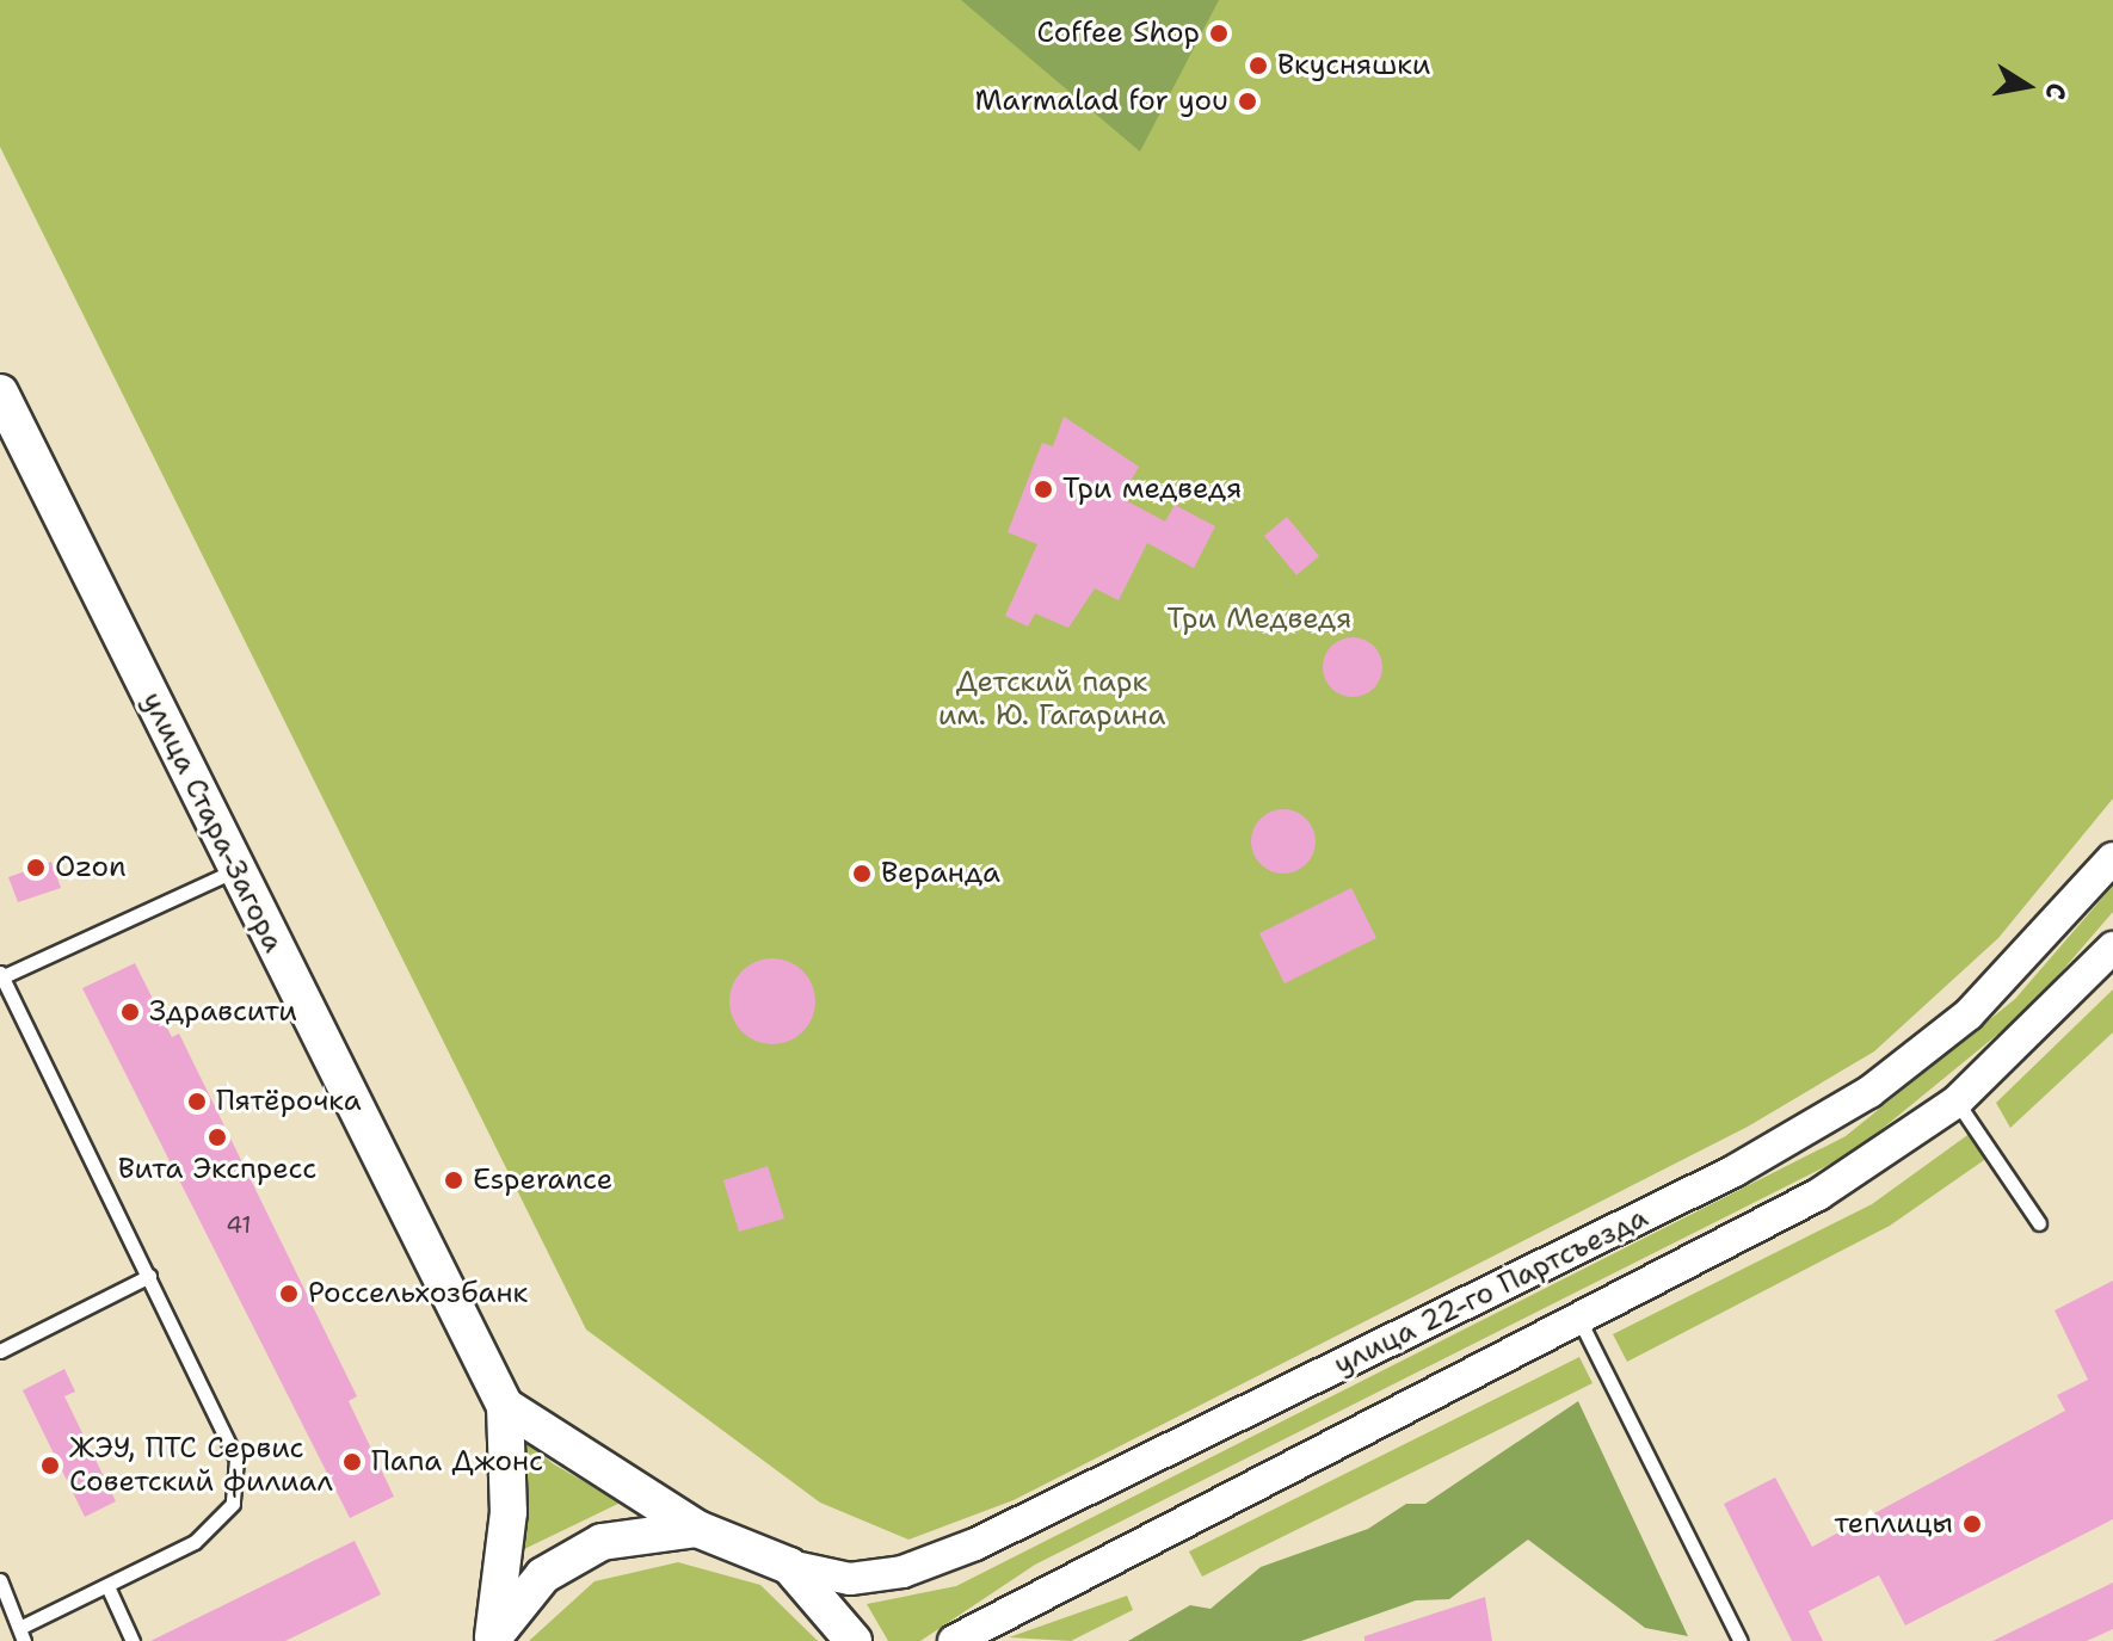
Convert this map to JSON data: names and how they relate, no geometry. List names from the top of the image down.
{
  "streets": {
    "main road": ["улица Стара-Загора"],
    "street": ["улица 22-го Партсъезда"]
  },
  "parks": ["Три Медведя", "Детский парк им. Ю. Гагарина"],
  "places": [
    "Coffee Shop",
    "Вкусняшки",
    "Marmalad for you",
    "Три медведя",
    "Ozon",
    "Веранда",
    "Здравсити",
    "Пятёрочка",
    "Вита Экспресс",
    "Esperance",
    "Россельхозбанк",
    "Папа Джонс",
    "ЖЭУ, ПТС Сервис Советский филиал",
    "теплицы"
  ],
  "house_numbers": ["41"],
  "north": "right"
}
